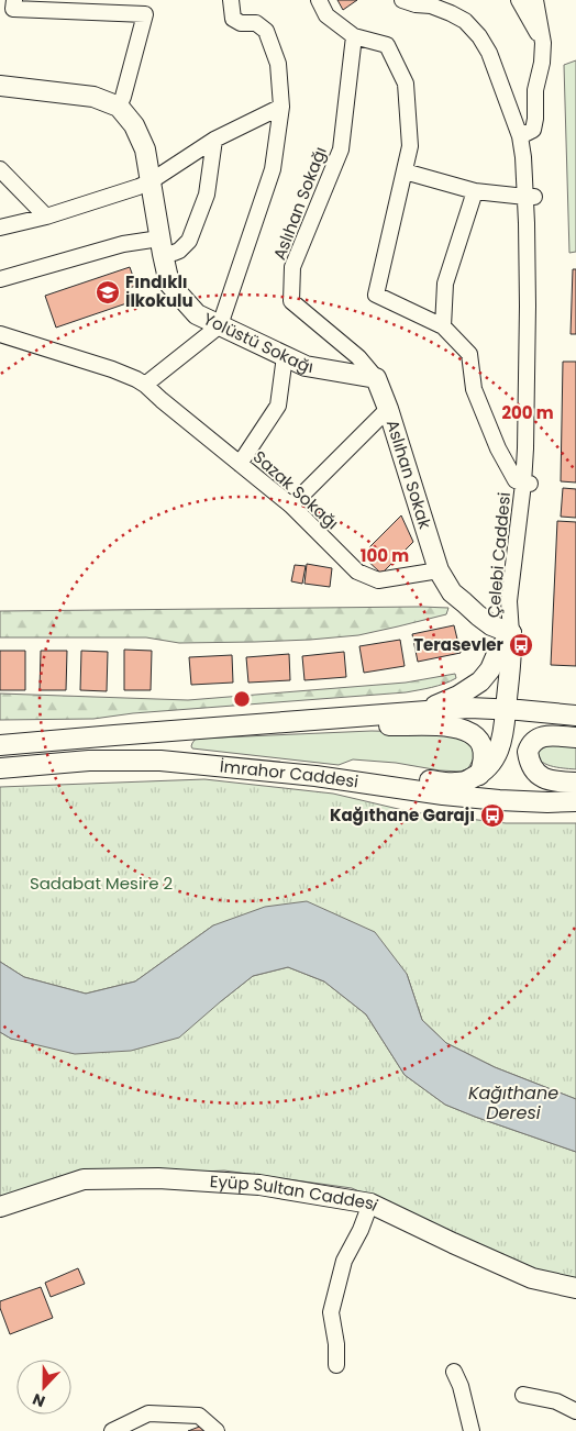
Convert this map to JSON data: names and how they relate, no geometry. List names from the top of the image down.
{
  "streets": {
    "main road": [
      "Yolüstü Sokağı",
      "Aslıhan Sokak",
      "İmrahor Caddesi",
      "Eyüp Sultan Caddesi"
    ],
    "street": ["Aslıhan Sokağı", "Sazak Sokağı", "Çelebi Caddesi"]
  },
  "crossings": [
    ["Aslıhan Sokağı", "Yolüstü Sokağı"],
    ["Aslıhan Sokağı", "Aslıhan Sokak"],
    ["Yolüstü Sokağı", "Aslıhan Sokak"],
    ["Aslıhan Sokak", "Sazak Sokağı"],
    ["Aslıhan Sokak", "Çelebi Caddesi"]
  ],
  "water": ["Kağıthane Deresi"],
  "parks": ["Sadabat Mesire 2"],
  "places": {
    "school or university": ["Fındıklı İlkokulu"],
    "bus stop": ["Terasevler", "Kağıthane Garajı"]
  },
  "north": "bottom",
  "rings": ["200 m", "100 m"]
}
